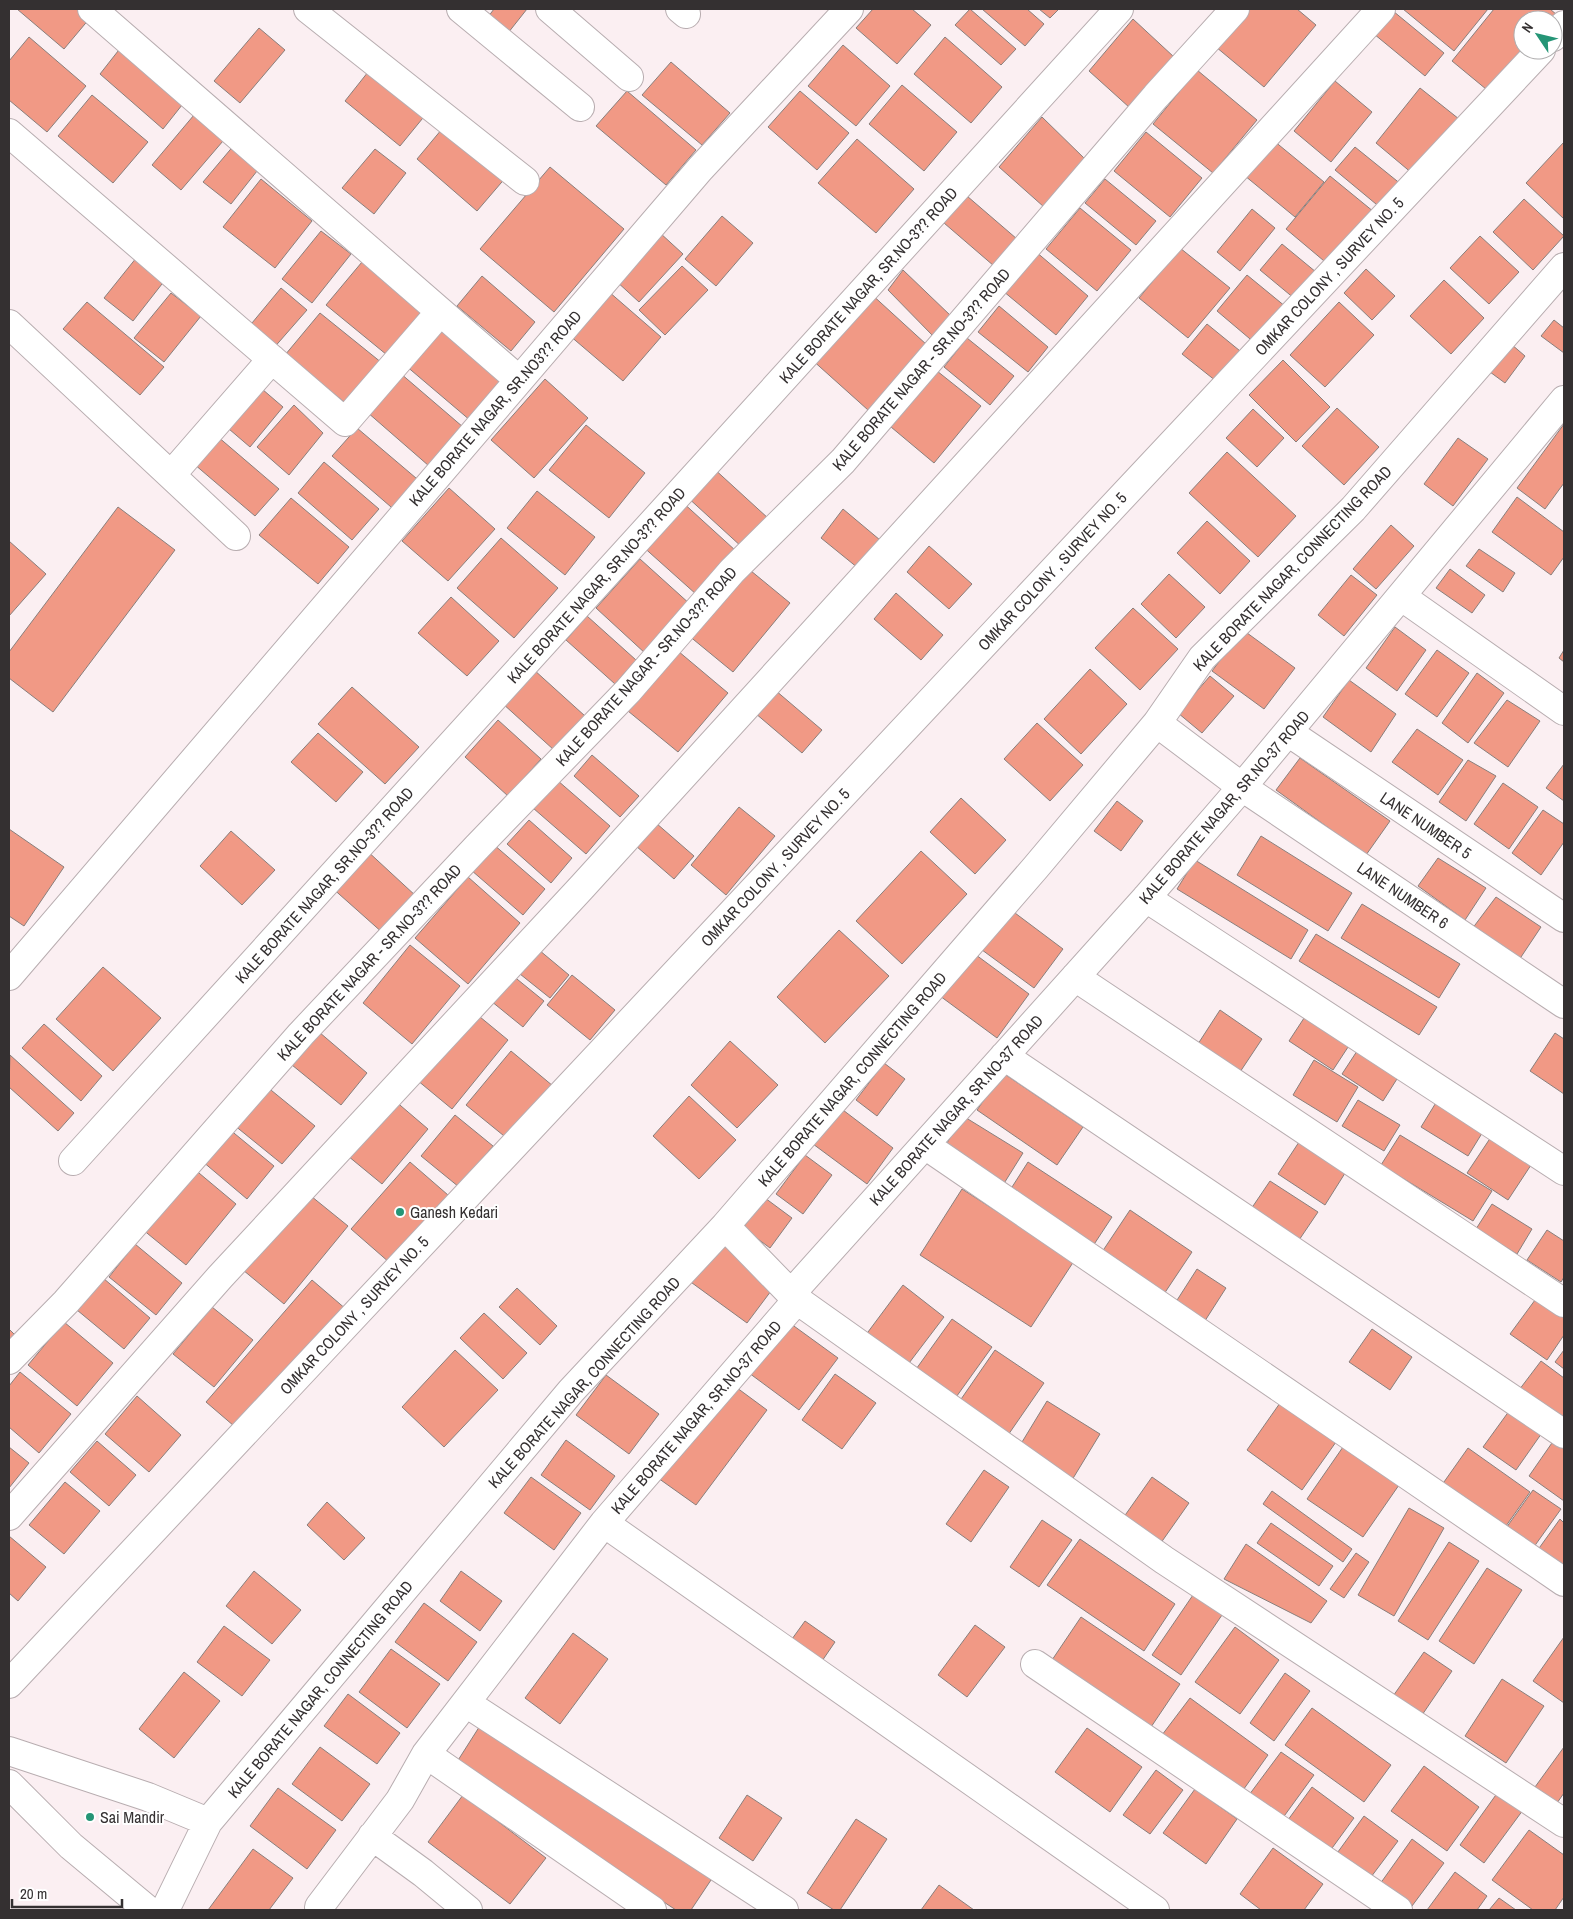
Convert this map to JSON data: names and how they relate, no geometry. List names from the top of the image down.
{
  "streets": {
    "street": [
      "OMKAR COLONY , SURVEY NO. 5",
      "KALE BORATE NAGAR, SR.NO-3?? ROAD",
      "KALE BORATE NAGAR - SR.NO-3?? ROAD",
      "KALE BORATE NAGAR, SR.NO3?? ROAD",
      "KALE BORATE NAGAR, CONNECTING ROAD",
      "KALE BORATE NAGAR, SR.NO-37 ROAD",
      "LANE NUMBER 5",
      "LANE NUMBER 6"
    ]
  },
  "crossings": [
    ["KALE BORATE NAGAR, CONNECTING ROAD", "LANE NUMBER 6"],
    ["KALE BORATE NAGAR, SR.NO-37 ROAD", "LANE NUMBER 5"],
    ["KALE BORATE NAGAR, SR.NO-37 ROAD", "LANE NUMBER 6"]
  ],
  "places": ["Ganesh Kedari", "Sai Mandir"],
  "scale_bar": "20 m",
  "north": "top left"
}
